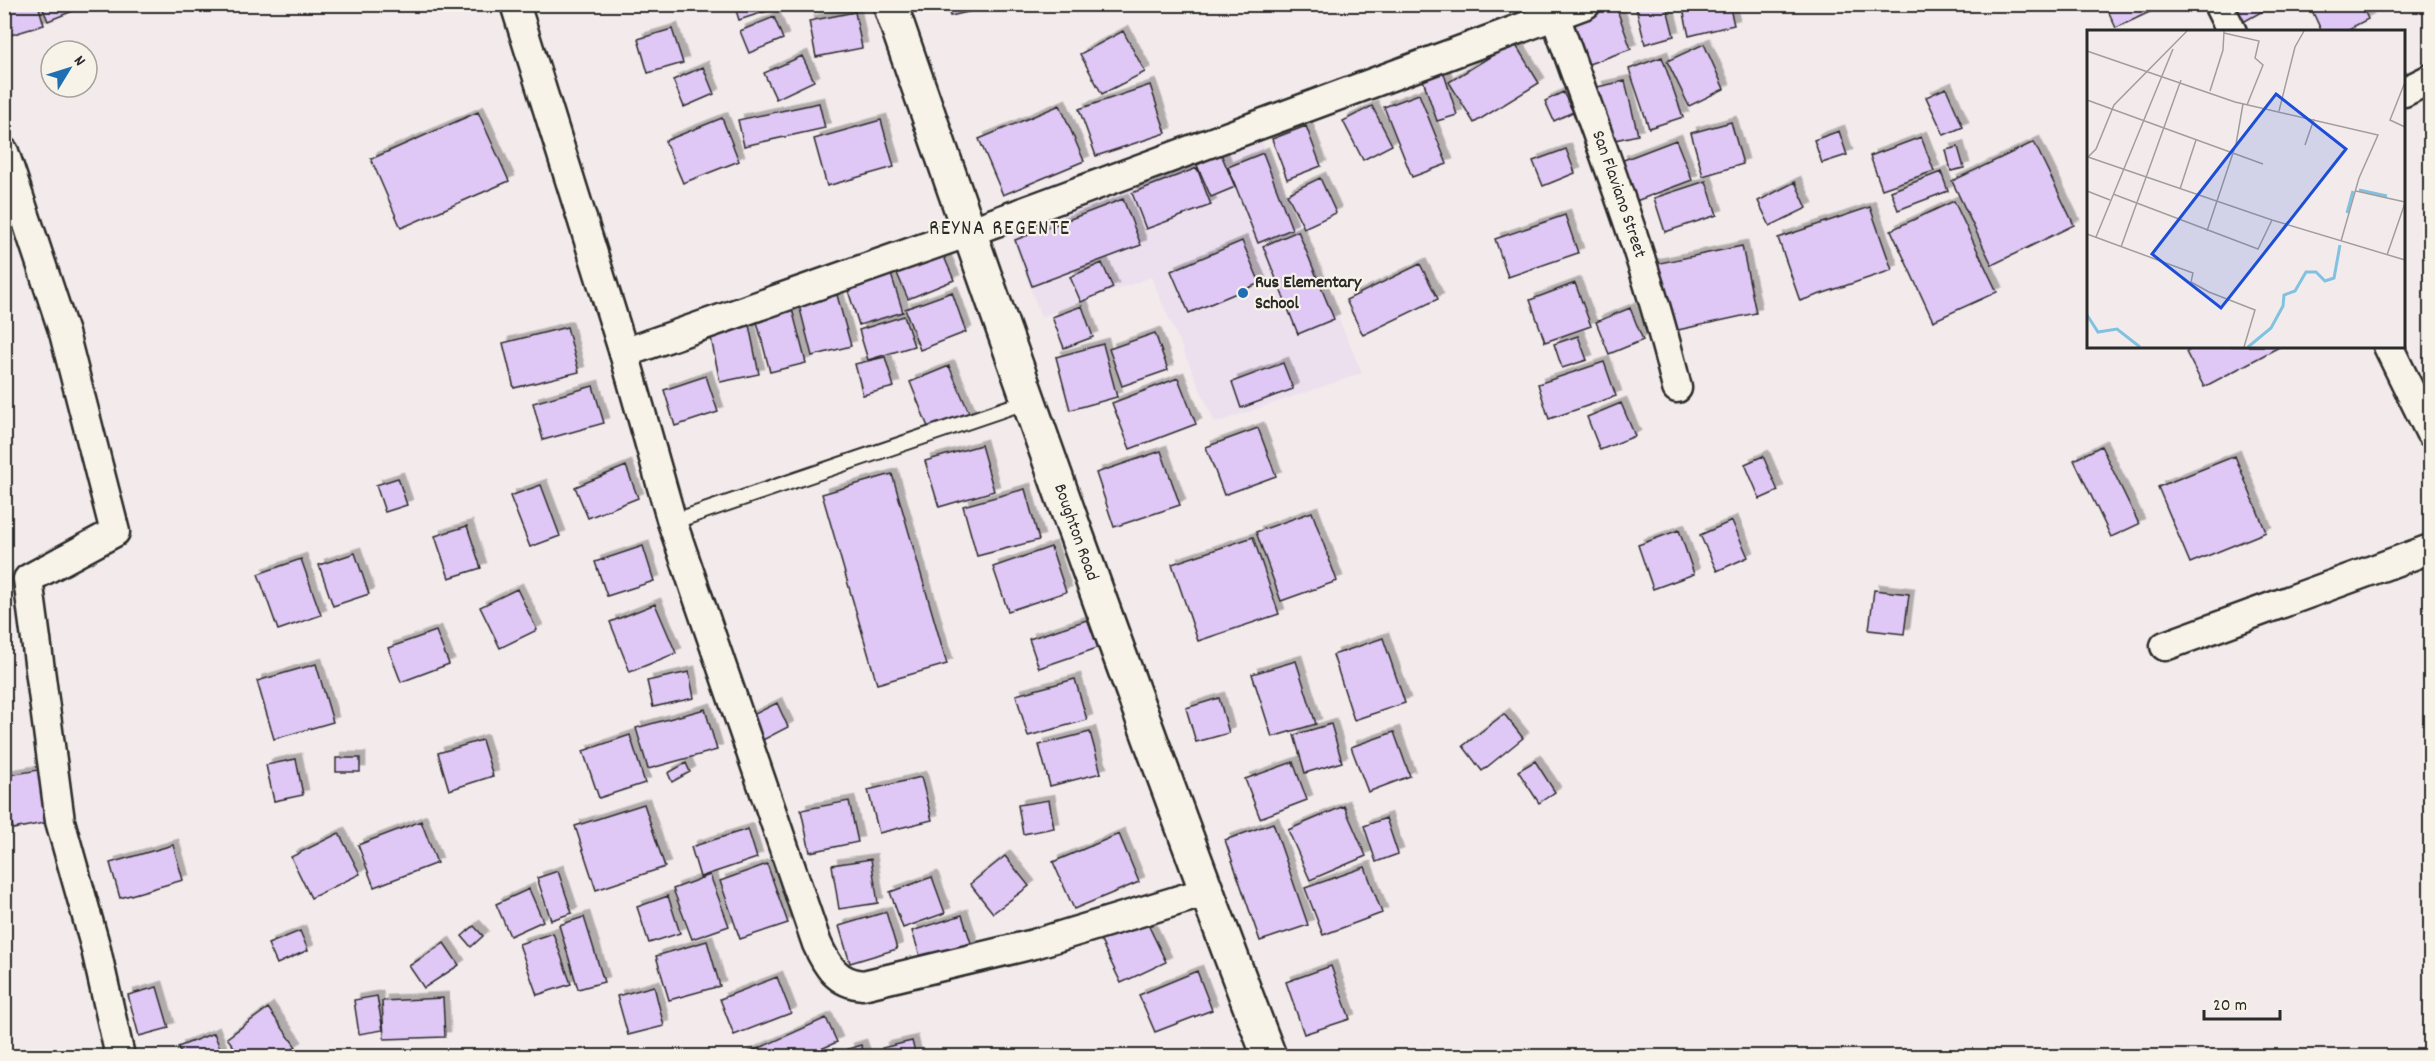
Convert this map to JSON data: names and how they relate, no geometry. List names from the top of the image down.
{
  "streets": {
    "main road": ["Boughton Road"],
    "street": ["San Flaviano Street"]
  },
  "districts": ["REYNA REGENTE"],
  "places": ["Rus Elementary School"],
  "scale_bar": "20 m",
  "north": "top right"
}
